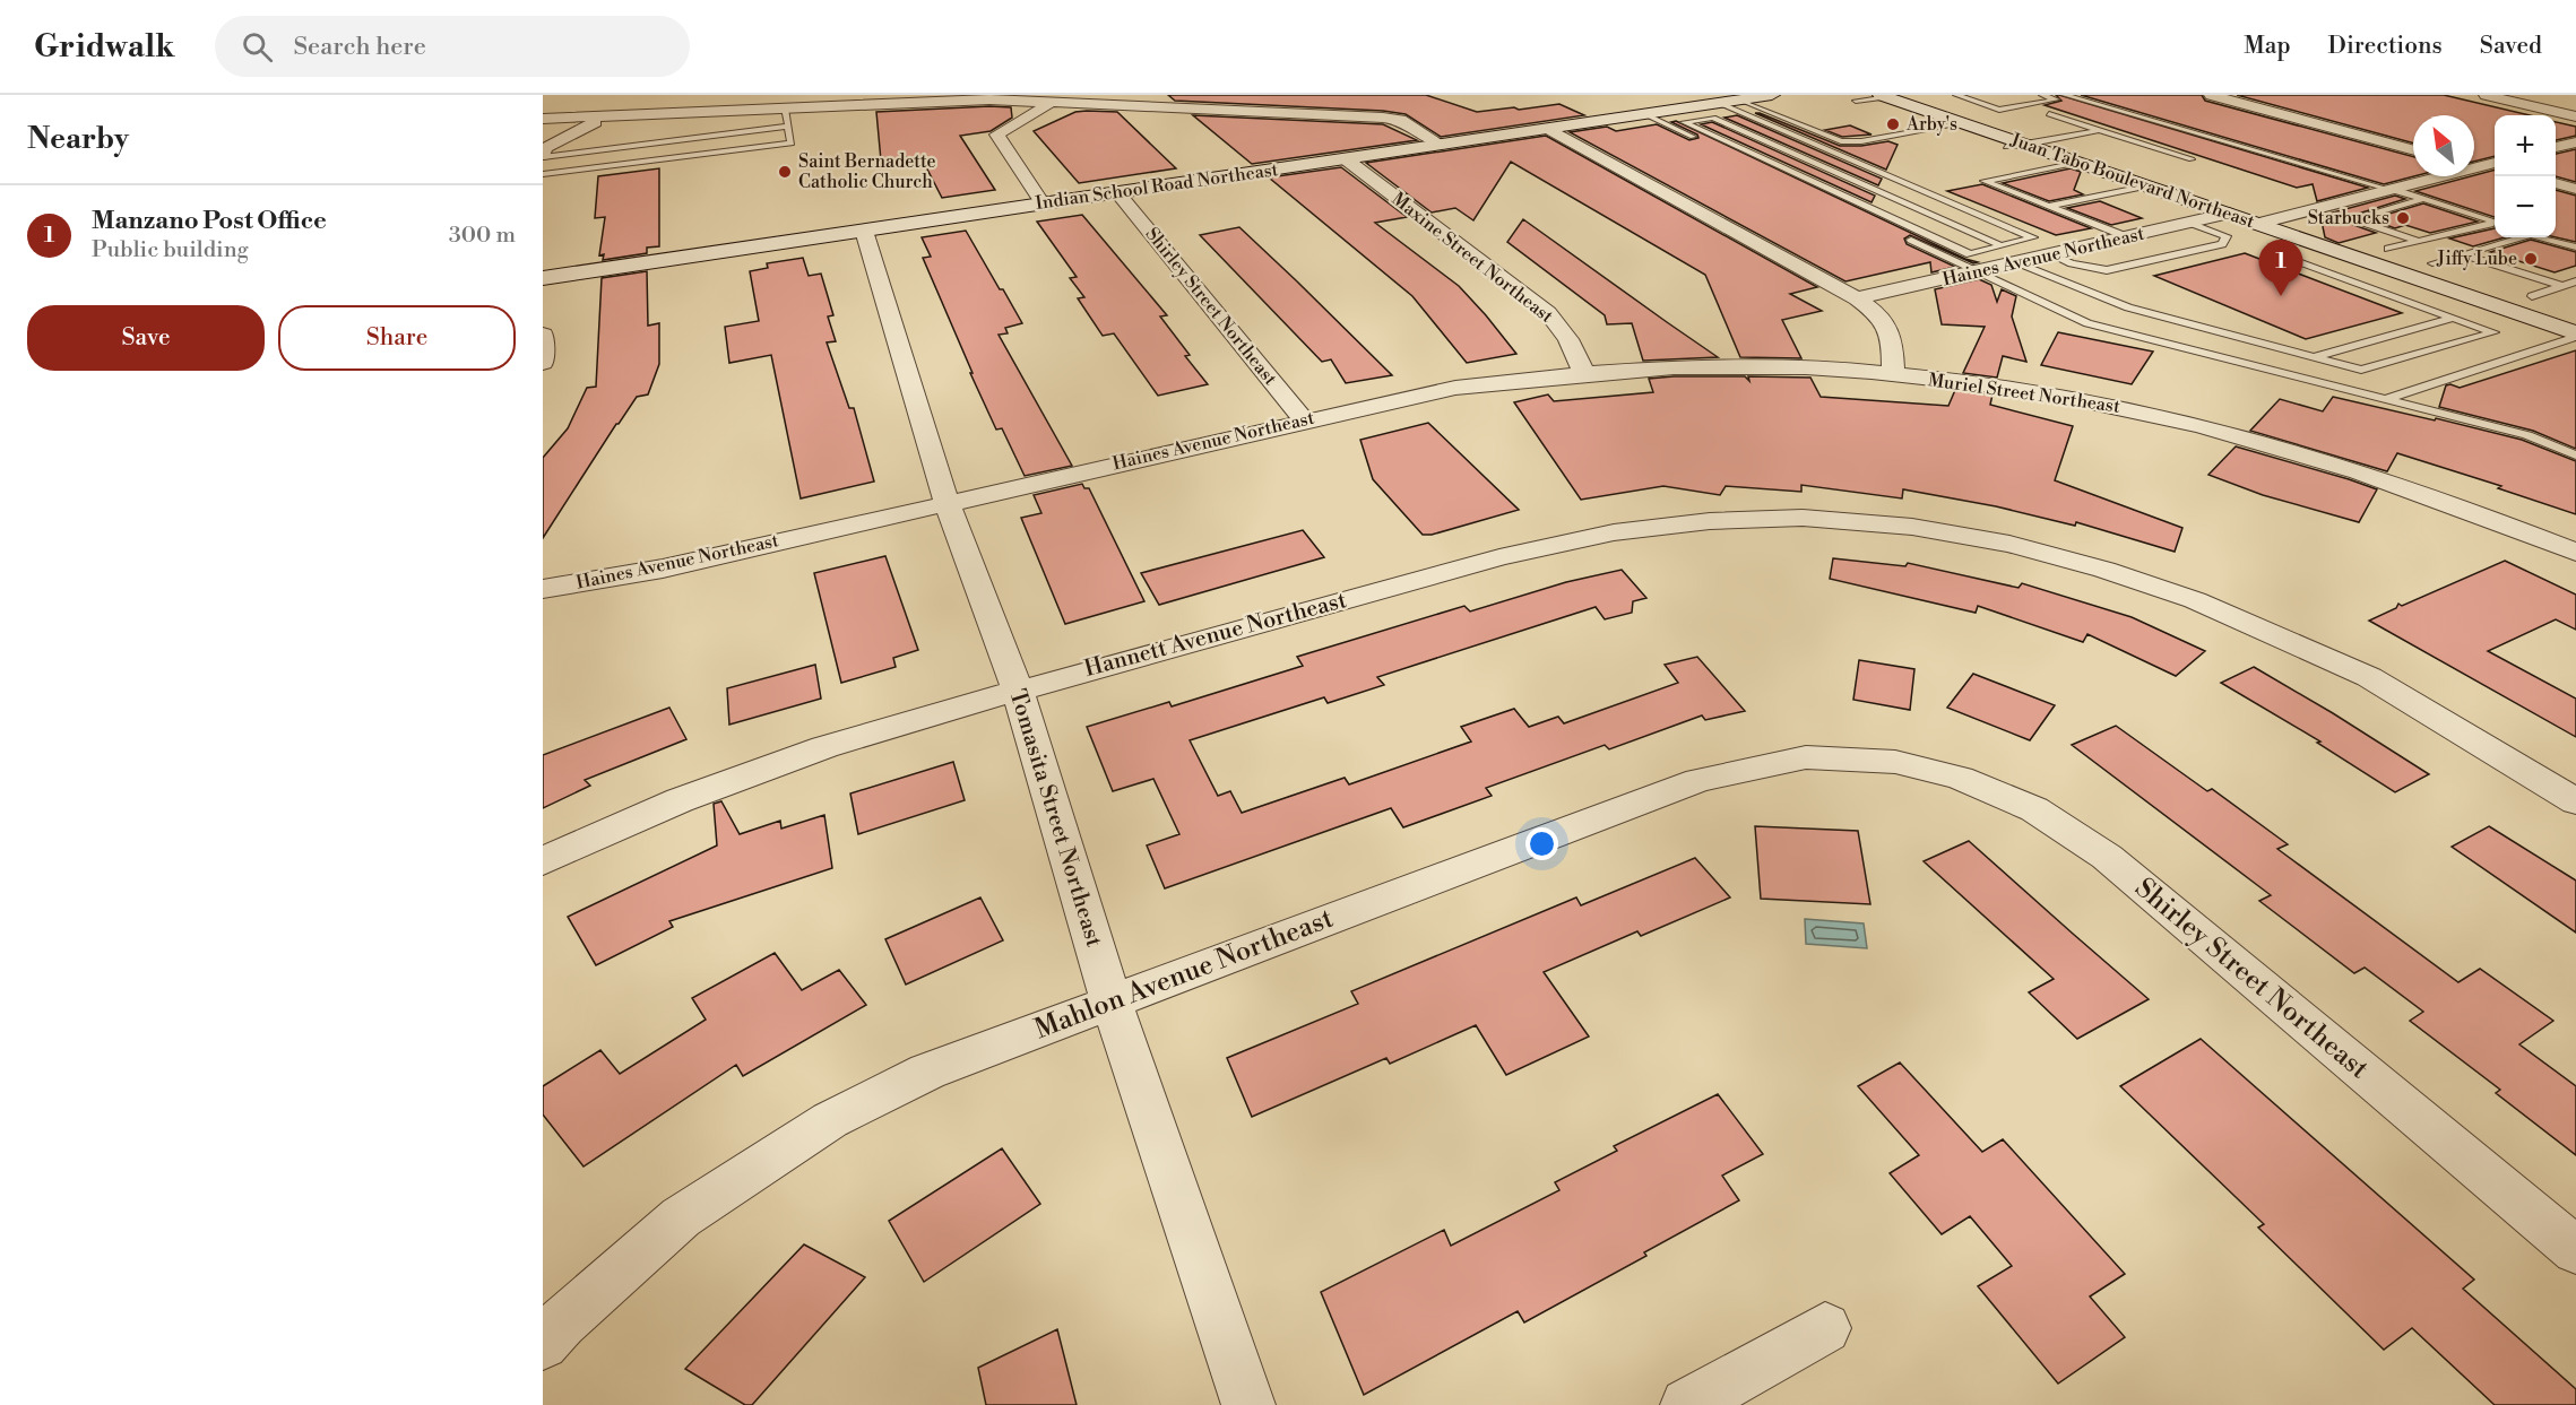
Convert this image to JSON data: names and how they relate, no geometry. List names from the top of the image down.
{
  "streets": {
    "main road": ["Juan Tabo Boulevard Northeast", "Indian School Road Northeast"],
    "street": [
      "Haines Avenue Northeast",
      "Maxine Street Northeast",
      "Shirley Street Northeast",
      "Muriel Street Northeast",
      "Hannett Avenue Northeast",
      "Tomasita Street Northeast",
      "Mahlon Avenue Northeast"
    ]
  },
  "crossings": [
    ["Juan Tabo Boulevard Northeast", "Haines Avenue Northeast"],
    ["Indian School Road Northeast", "Maxine Street Northeast"],
    ["Indian School Road Northeast", "Shirley Street Northeast"],
    ["Indian School Road Northeast", "Tomasita Street Northeast"],
    ["Haines Avenue Northeast", "Maxine Street Northeast"],
    ["Haines Avenue Northeast", "Shirley Street Northeast"],
    ["Haines Avenue Northeast", "Muriel Street Northeast"],
    ["Haines Avenue Northeast", "Tomasita Street Northeast"],
    ["Shirley Street Northeast", "Mahlon Avenue Northeast"],
    ["Hannett Avenue Northeast", "Tomasita Street Northeast"],
    ["Tomasita Street Northeast", "Mahlon Avenue Northeast"]
  ],
  "places": [
    "Arby's",
    "Saint Bernadette Catholic Church",
    "Starbucks",
    "Jiffy Lube"
  ],
  "north": "top left",
  "page": {
    "header": "Gridwalk",
    "search": "Search here",
    "nav": ["Map", "Directions", "Saved"],
    "heading": "Nearby",
    "map_buttons": ["+", "−"],
    "list": [
      {
        "mark": "1",
        "name": "Manzano Post Office",
        "note": "Public building",
        "value": "300 m"
      }
    ],
    "pins": "1",
    "buttons": ["Save", "Share"]
  }
}
